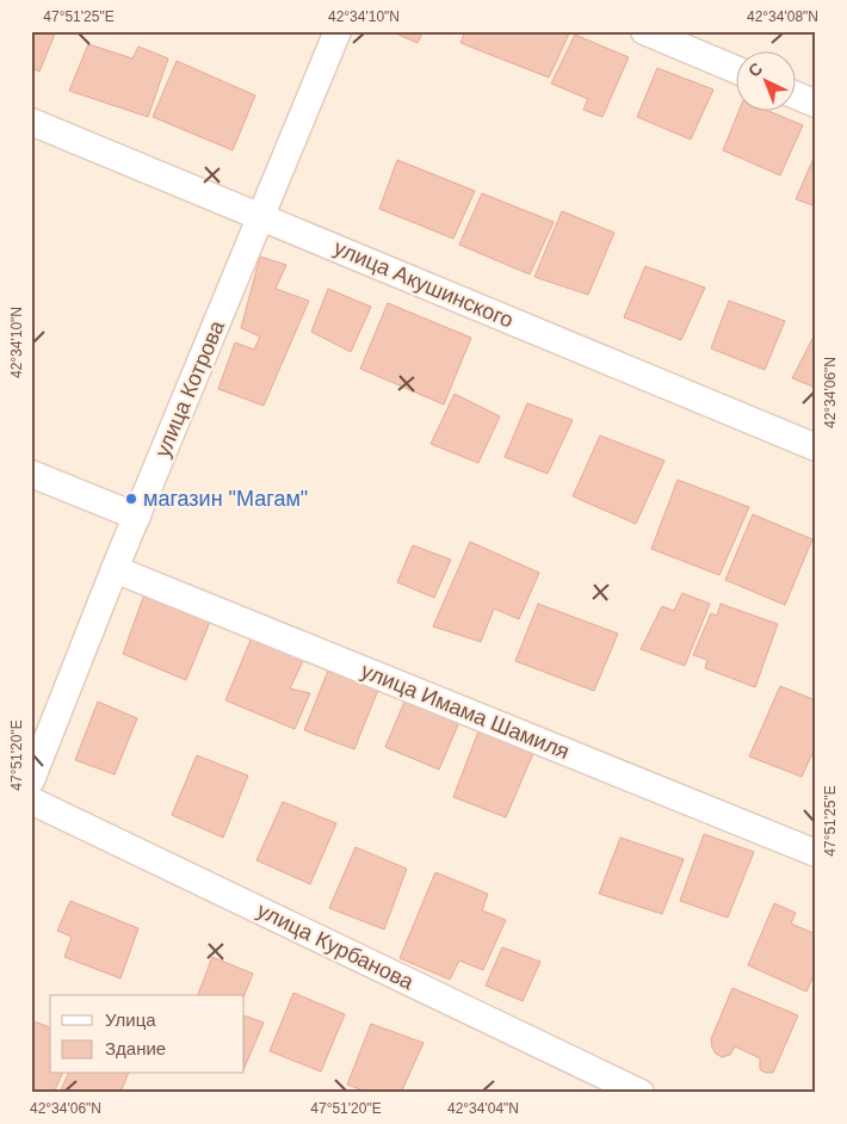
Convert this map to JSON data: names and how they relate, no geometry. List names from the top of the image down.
{
  "streets": {
    "street": [
      "улица Акушинского",
      "улица Котрова",
      "улица Имама Шамиля",
      "улица Курбанова"
    ]
  },
  "crossings": [
    ["улица Акушинского", "улица Котрова"],
    ["улица Котрова", "улица Имама Шамиля"]
  ],
  "places": ["магазин \"Магам\""],
  "legend": ["Улица", "Здание"],
  "north": "top left",
  "coordinates": [
    "47°51'25\"E",
    "42°34'10\"N",
    "42°34'08\"N",
    "42°34'06\"N",
    "47°51'20\"E",
    "42°34'04\"N"
  ]
}
